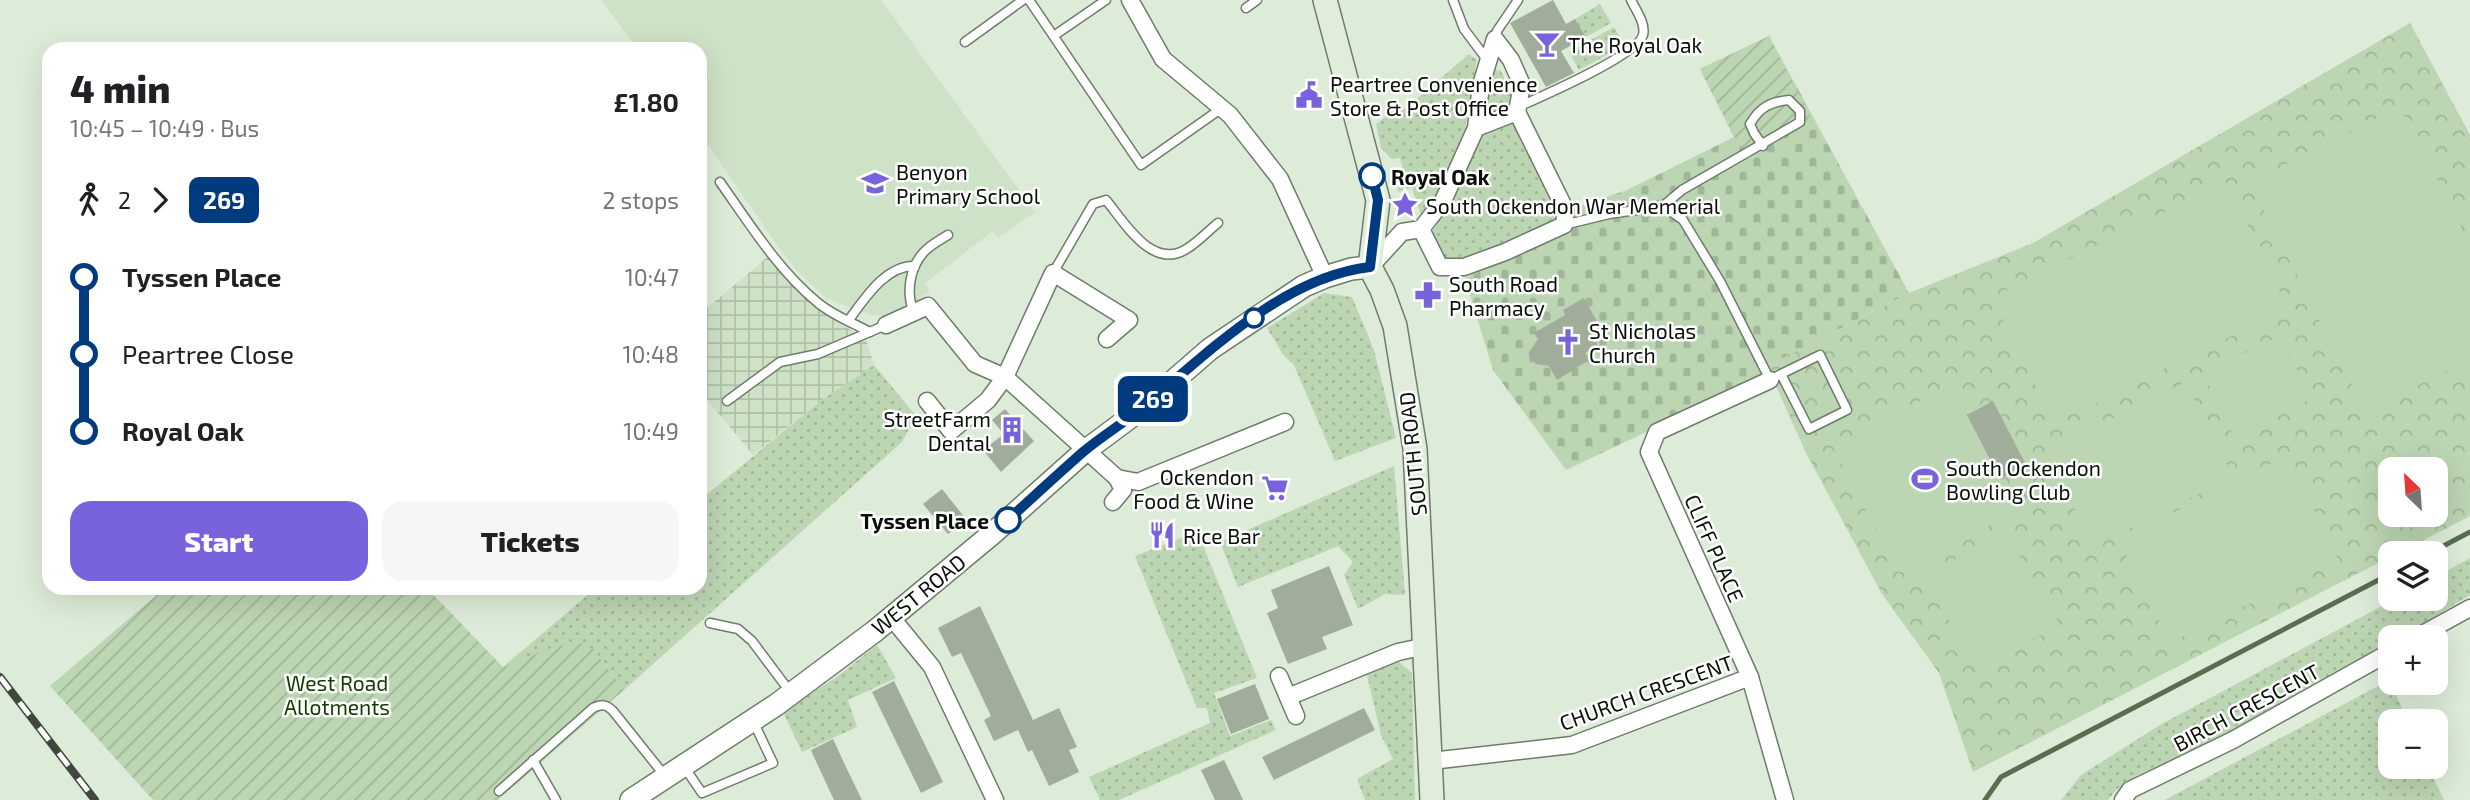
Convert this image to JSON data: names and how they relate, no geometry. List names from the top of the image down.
{
  "streets": {
    "main road": ["SOUTH ROAD"],
    "street": [
      "CLIFF PLACE",
      "WEST ROAD",
      "CHURCH CRESCENT",
      "BIRCH CRESCENT"
    ]
  },
  "crossings": [
    ["SOUTH ROAD", "WEST ROAD"],
    ["SOUTH ROAD", "CHURCH CRESCENT"],
    ["CLIFF PLACE", "CHURCH CRESCENT"]
  ],
  "parks": ["West Road Allotments"],
  "places": {
    "bar": ["The Royal Oak"],
    "public building": ["Peartree Convenience Store & Post Office"],
    "other": ["Royal Oak", "Tyssen Place"],
    "school or university": ["Benyon Primary School"],
    "place": ["South Ockendon War Memerial"],
    "pharmacy": ["South Road Pharmacy"],
    "church": ["St Nicholas Church"],
    "building": ["StreetFarm Dental"],
    "sports": ["South Ockendon Bowling Club"],
    "supermarket": ["Ockendon Food & Wine"],
    "restaurant": ["Rice Bar"]
  },
  "lines": ["bus line 269"],
  "north": "top left",
  "page": {
    "on_map": "269",
    "heading": ["4 min", "10:45 – 10:49 · Bus", "£1.80"],
    "legs": ["2", "269", "2 stops"],
    "list": [
      {
        "name": "Tyssen Place",
        "value": "10:47"
      },
      {
        "name": "Peartree Close",
        "value": "10:48"
      },
      {
        "name": "Royal Oak",
        "value": "10:49"
      }
    ],
    "map_buttons": ["+", "−"],
    "buttons": ["Start", "Tickets"]
  }
}
